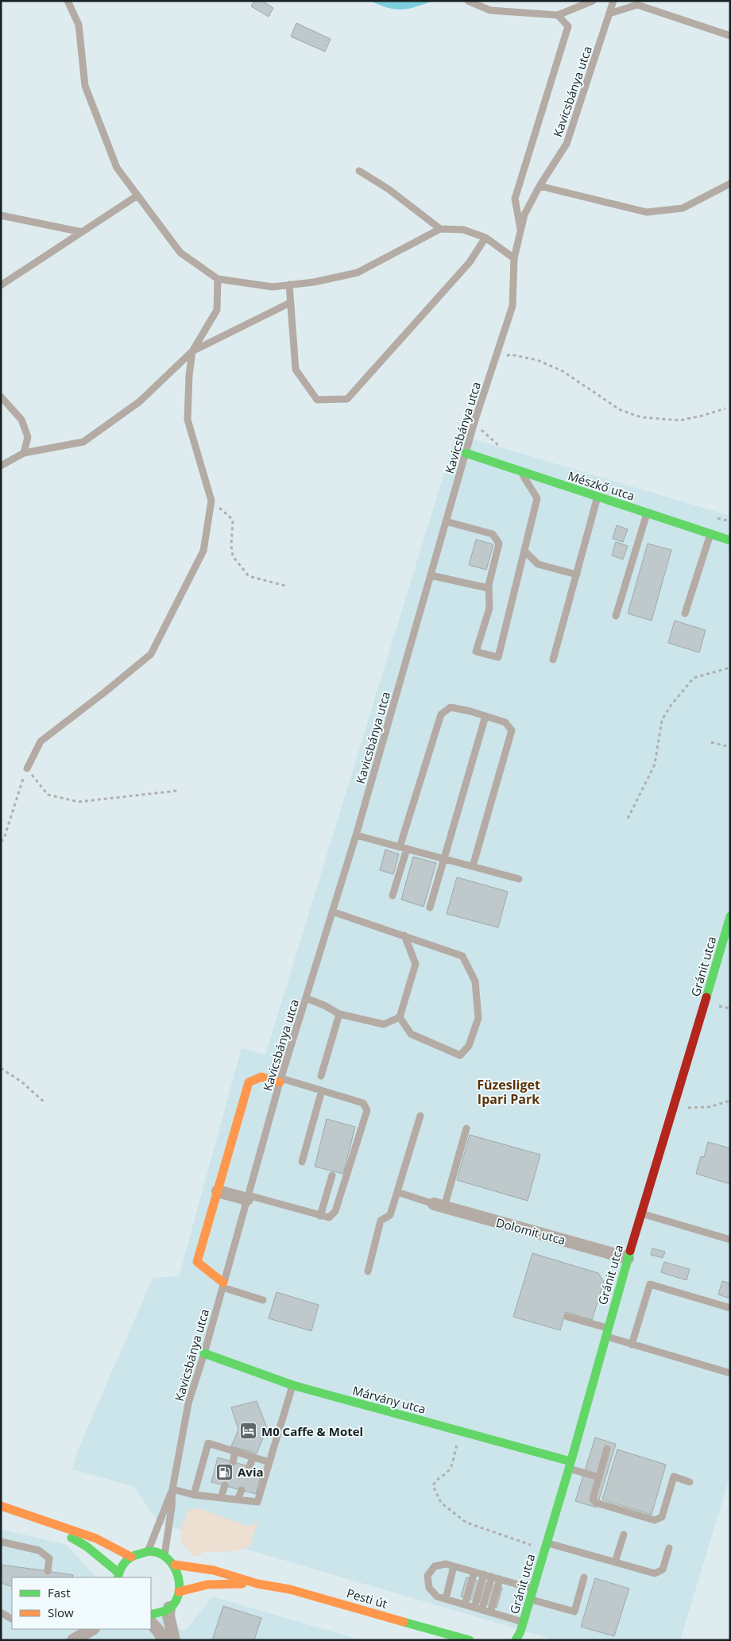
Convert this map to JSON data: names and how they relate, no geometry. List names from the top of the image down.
{
  "streets": {
    "street": [
      "Mészkő utca",
      "Gránit utca",
      "Dolomit utca",
      "Márvány utca",
      "Pesti út"
    ],
    "lane": ["Kavicsbánya utca"]
  },
  "crossings": [
    ["Kavicsbánya utca", "Mészkő utca"],
    ["Kavicsbánya utca", "Márvány utca"],
    ["Gránit utca", "Dolomit utca"],
    ["Gránit utca", "Márvány utca"]
  ],
  "districts": ["Füzesliget Ipari Park"],
  "places": {
    "hotel": ["M0 Caffe & Motel"],
    "fuel station": ["Avia"]
  },
  "legend": ["Fast", "Slow"]
}
